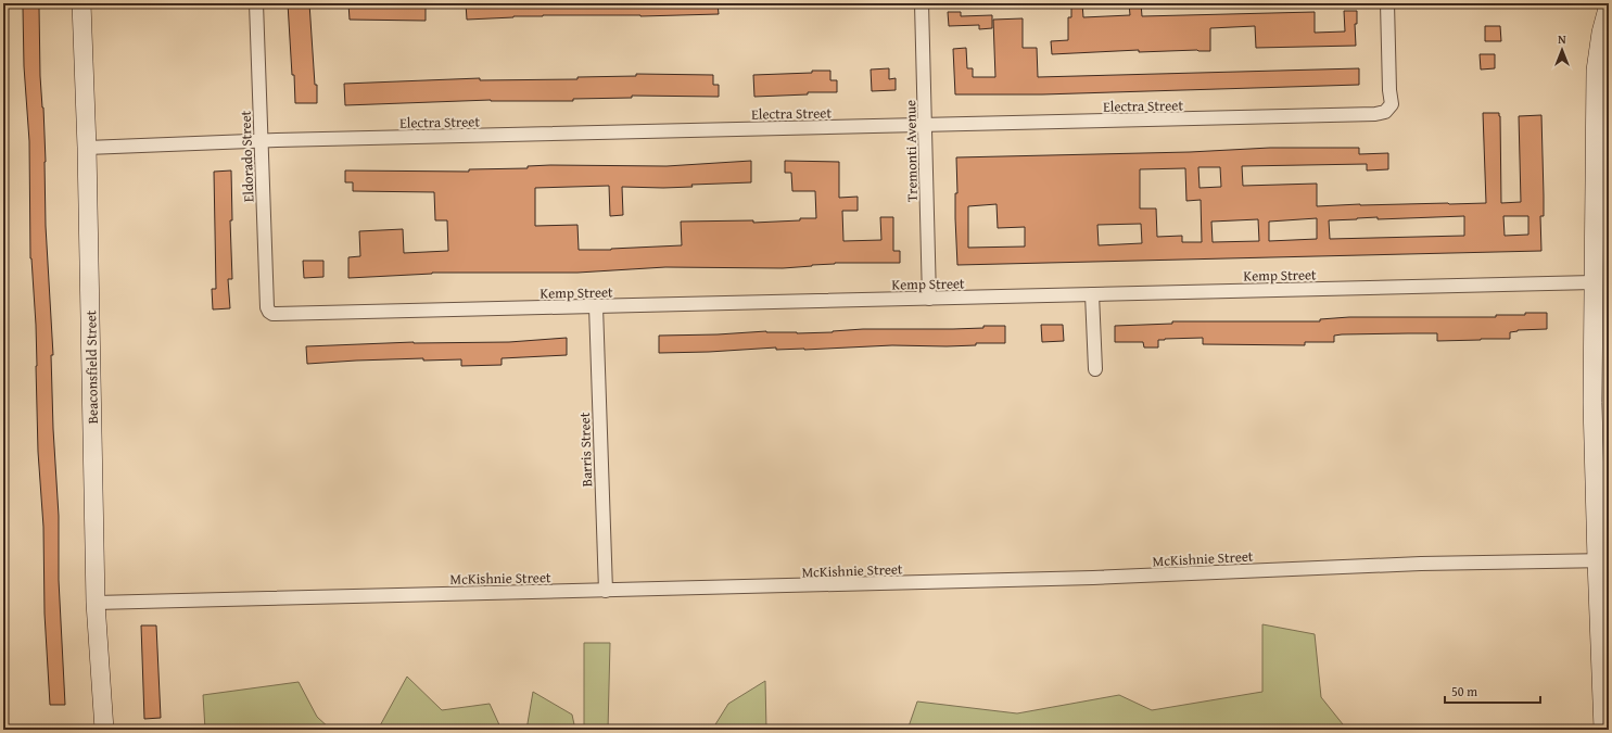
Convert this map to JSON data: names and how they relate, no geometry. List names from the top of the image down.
{
  "streets": {
    "street": [
      "Electra Street",
      "Tremonti Avenue",
      "Eldorado Street",
      "Kemp Street",
      "Beaconsfield Street",
      "Barris Street",
      "McKishnie Street"
    ]
  },
  "crossings": [
    ["Electra Street", "Tremonti Avenue"],
    ["Electra Street", "Eldorado Street"],
    ["Electra Street", "Beaconsfield Street"],
    ["Tremonti Avenue", "Kemp Street"],
    ["Eldorado Street", "Kemp Street"],
    ["Kemp Street", "Barris Street"],
    ["Beaconsfield Street", "McKishnie Street"],
    ["Barris Street", "McKishnie Street"]
  ],
  "scale_bar": "50 m",
  "north": "top"
}
